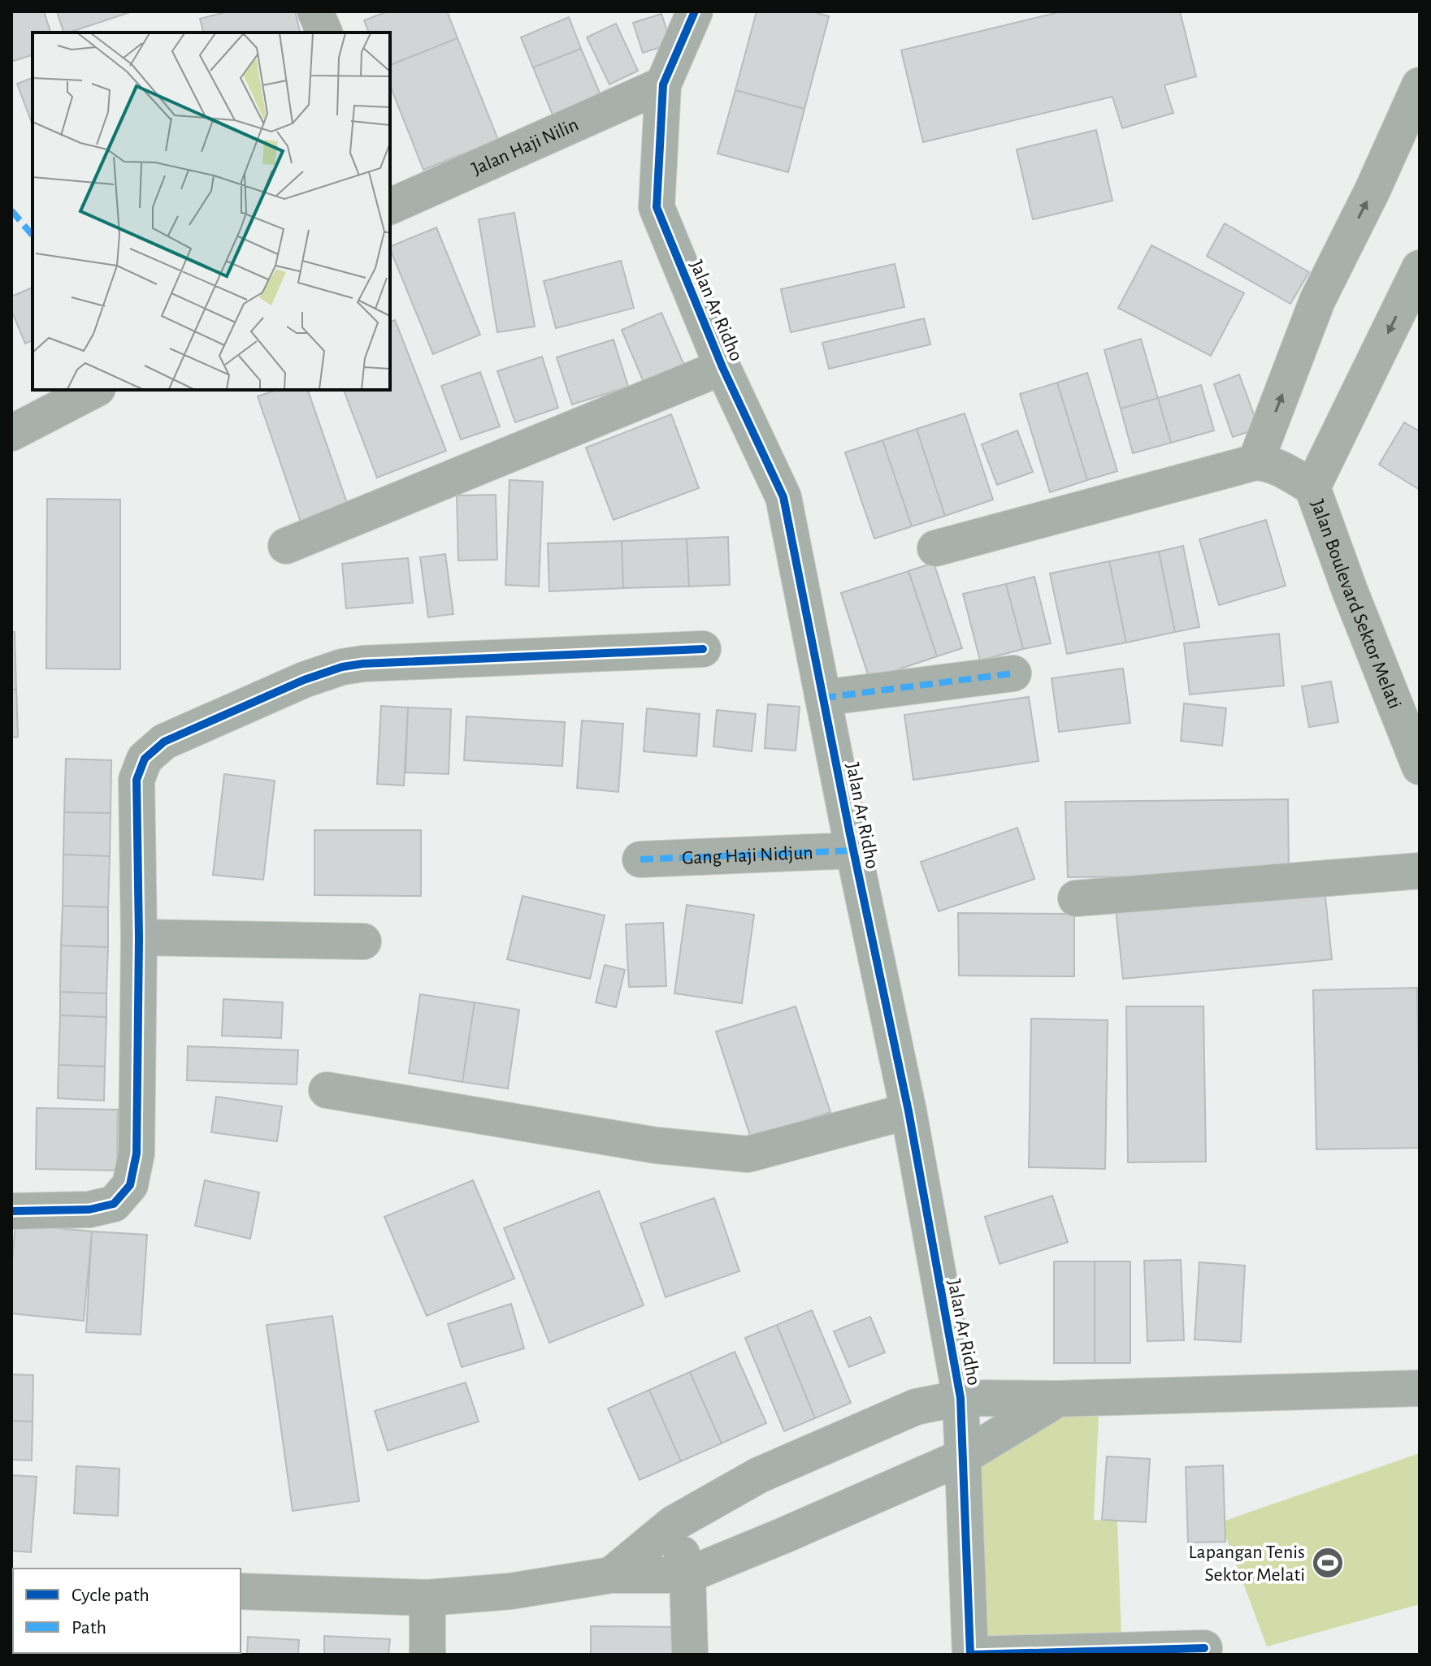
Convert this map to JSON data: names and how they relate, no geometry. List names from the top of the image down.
{
  "streets": {
    "street": [
      "Jalan Haji Nilin",
      "Jalan Ar Ridho",
      "Jalan Boulevard Sektor Melati",
      "Gang Haji Nidjun"
    ]
  },
  "crossings": [
    ["Jalan Haji Nilin", "Jalan Ar Ridho"],
    ["Jalan Ar Ridho", "Gang Haji Nidjun"]
  ],
  "places": {
    "sports": ["Lapangan Tenis Sektor Melati"]
  },
  "legend": ["Cycle path", "Path"]
}
